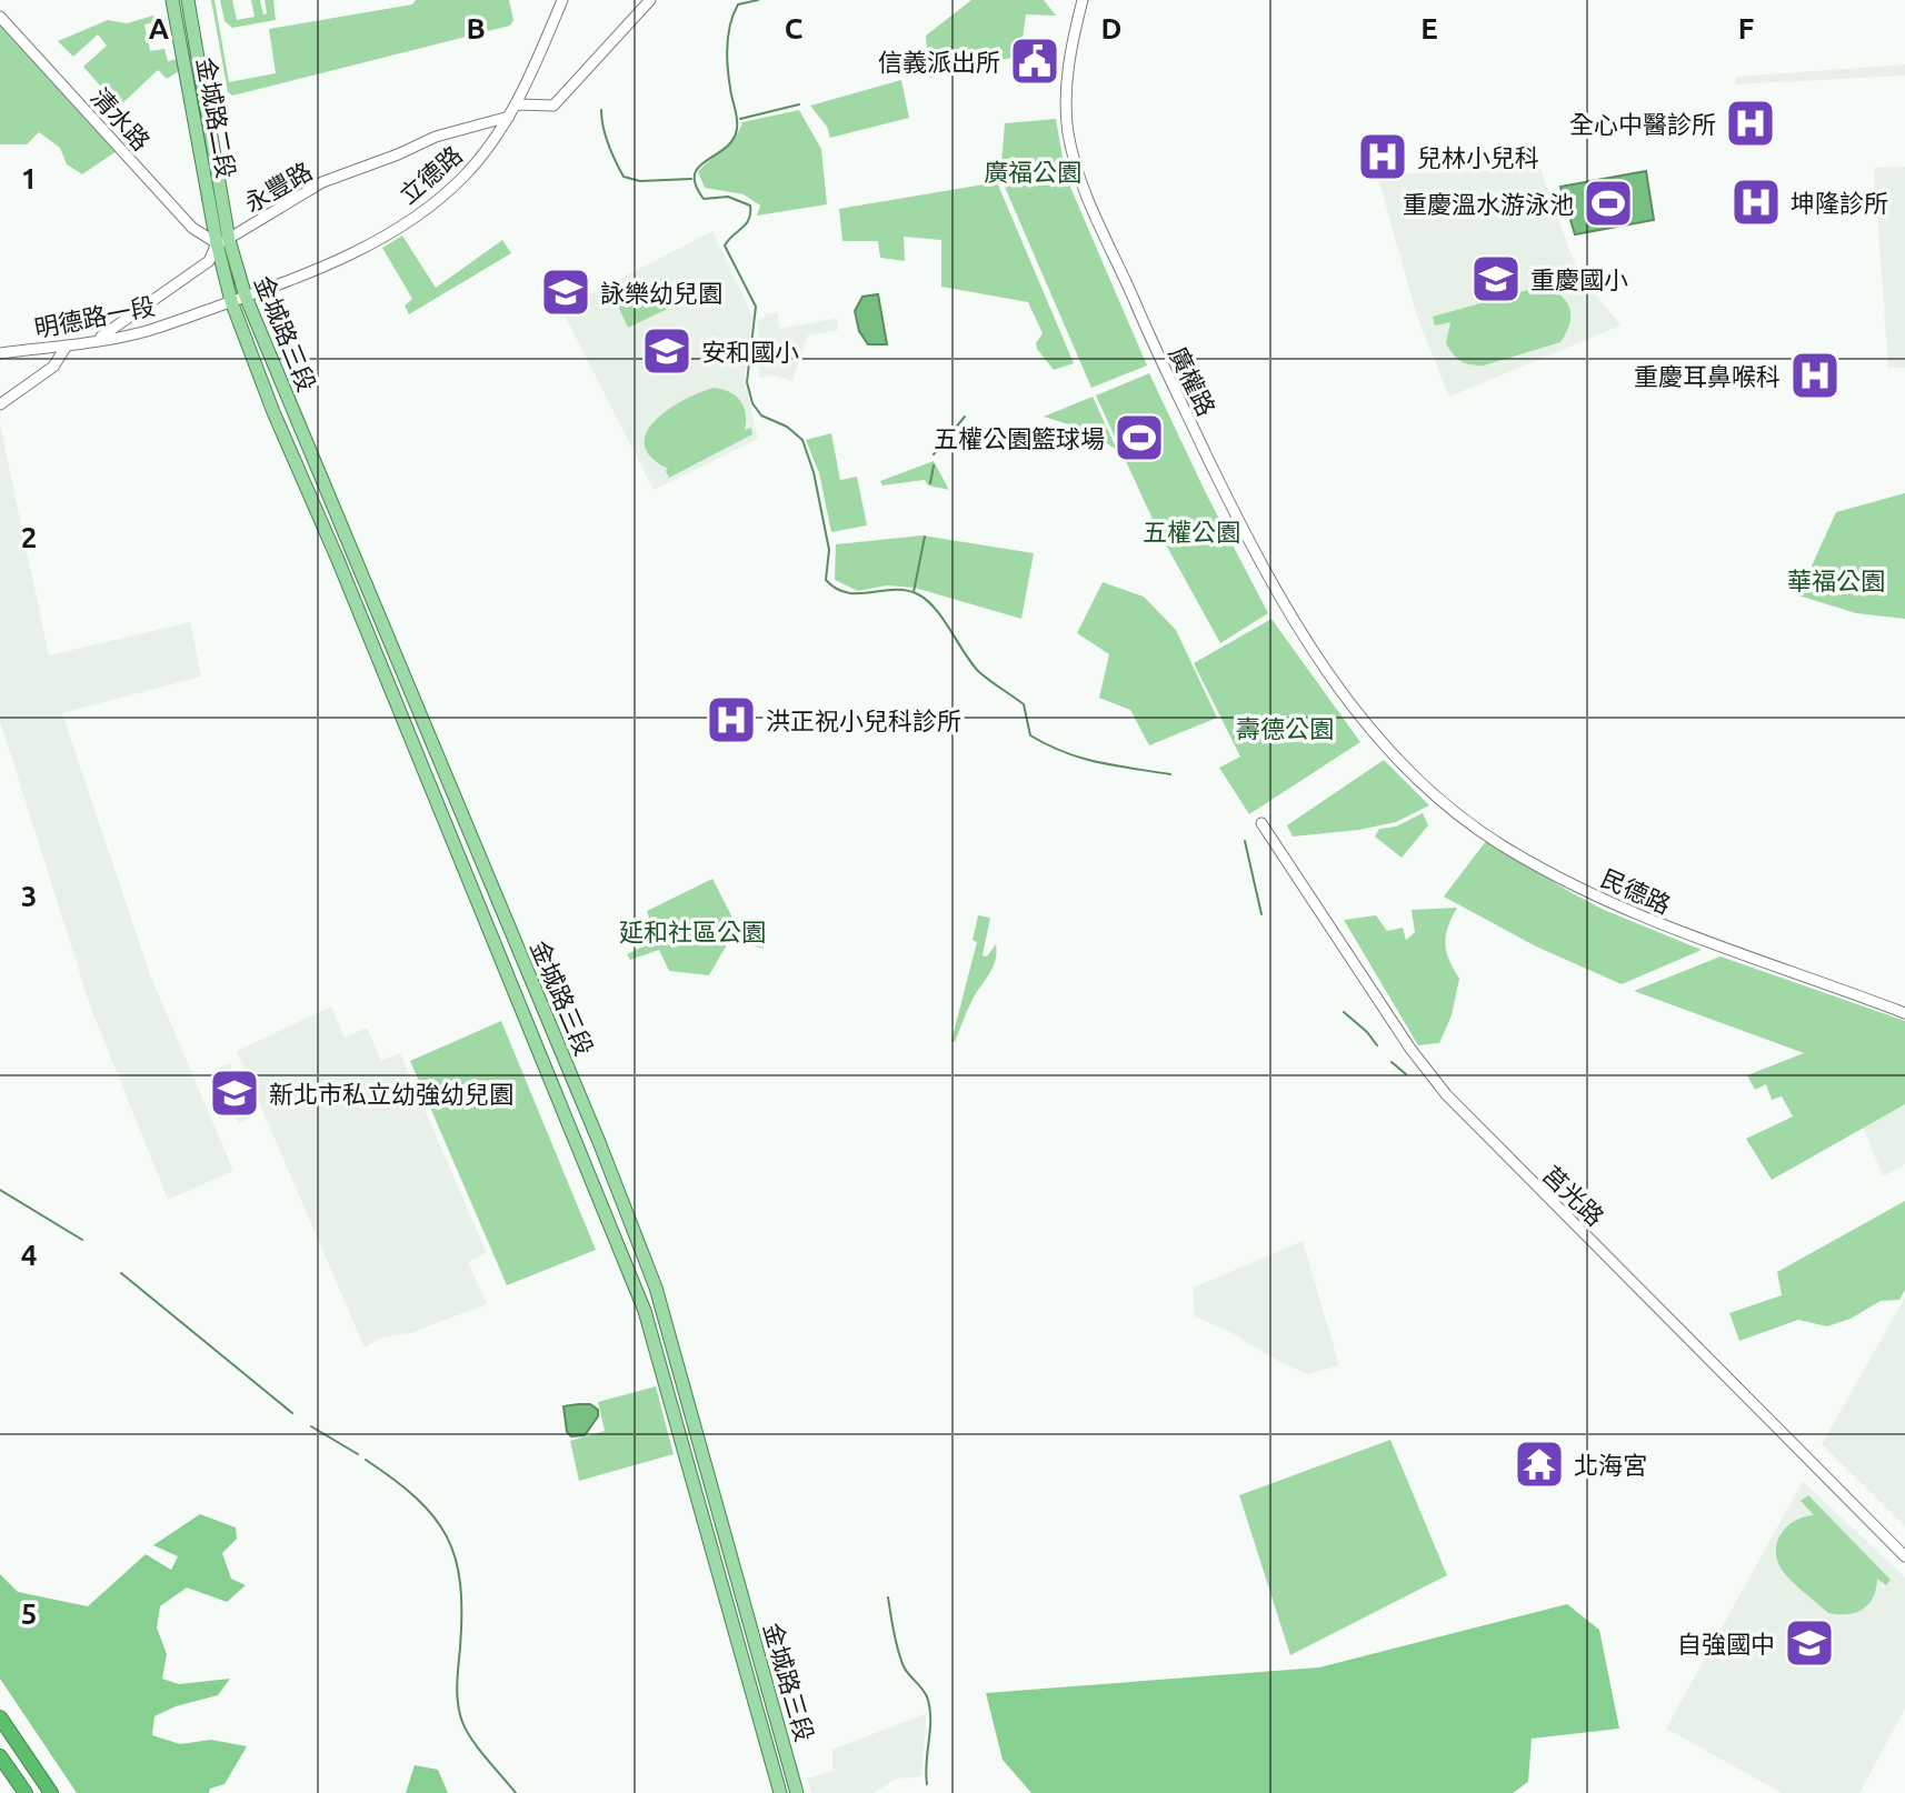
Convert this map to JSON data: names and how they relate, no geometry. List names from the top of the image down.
{
  "streets": {
    "main road": ["金城路二段", "金城路三段"],
    "street": [
      "清水路",
      "立德路",
      "永豐路",
      "明德路一段",
      "廣權路",
      "民德路",
      "莒光路"
    ]
  },
  "crossings": [
    ["金城路二段", "清水路"],
    ["金城路二段", "永豐路"],
    ["金城路二段", "金城路三段"],
    ["清水路", "永豐路"],
    ["清水路", "金城路三段"],
    ["立德路", "永豐路"],
    ["立德路", "明德路一段"],
    ["立德路", "金城路三段"],
    ["永豐路", "明德路一段"],
    ["永豐路", "金城路三段"],
    ["明德路一段", "金城路三段"],
    ["廣權路", "民德路"]
  ],
  "parks": [
    "廣福公園",
    "五權公園",
    "華福公園",
    "壽德公園",
    "延和社區公園"
  ],
  "places": {
    "public building": ["信義派出所"],
    "hospital": [
      "全心中醫診所",
      "兒林小兒科",
      "坤隆診所",
      "重慶耳鼻喉科",
      "洪正祝小兒科診所"
    ],
    "sports": ["重慶溫水游泳池", "五權公園籃球場"],
    "school or university": [
      "重慶國小",
      "詠樂幼兒園",
      "安和國小",
      "新北市私立幼強幼兒園",
      "自強國中"
    ],
    "temple": ["北海宮"]
  },
  "grid": {
    "columns": [
      "A",
      "B",
      "C",
      "D",
      "E",
      "F"
    ],
    "rows": [
      "1",
      "2",
      "3",
      "4",
      "5"
    ]
  }
}
